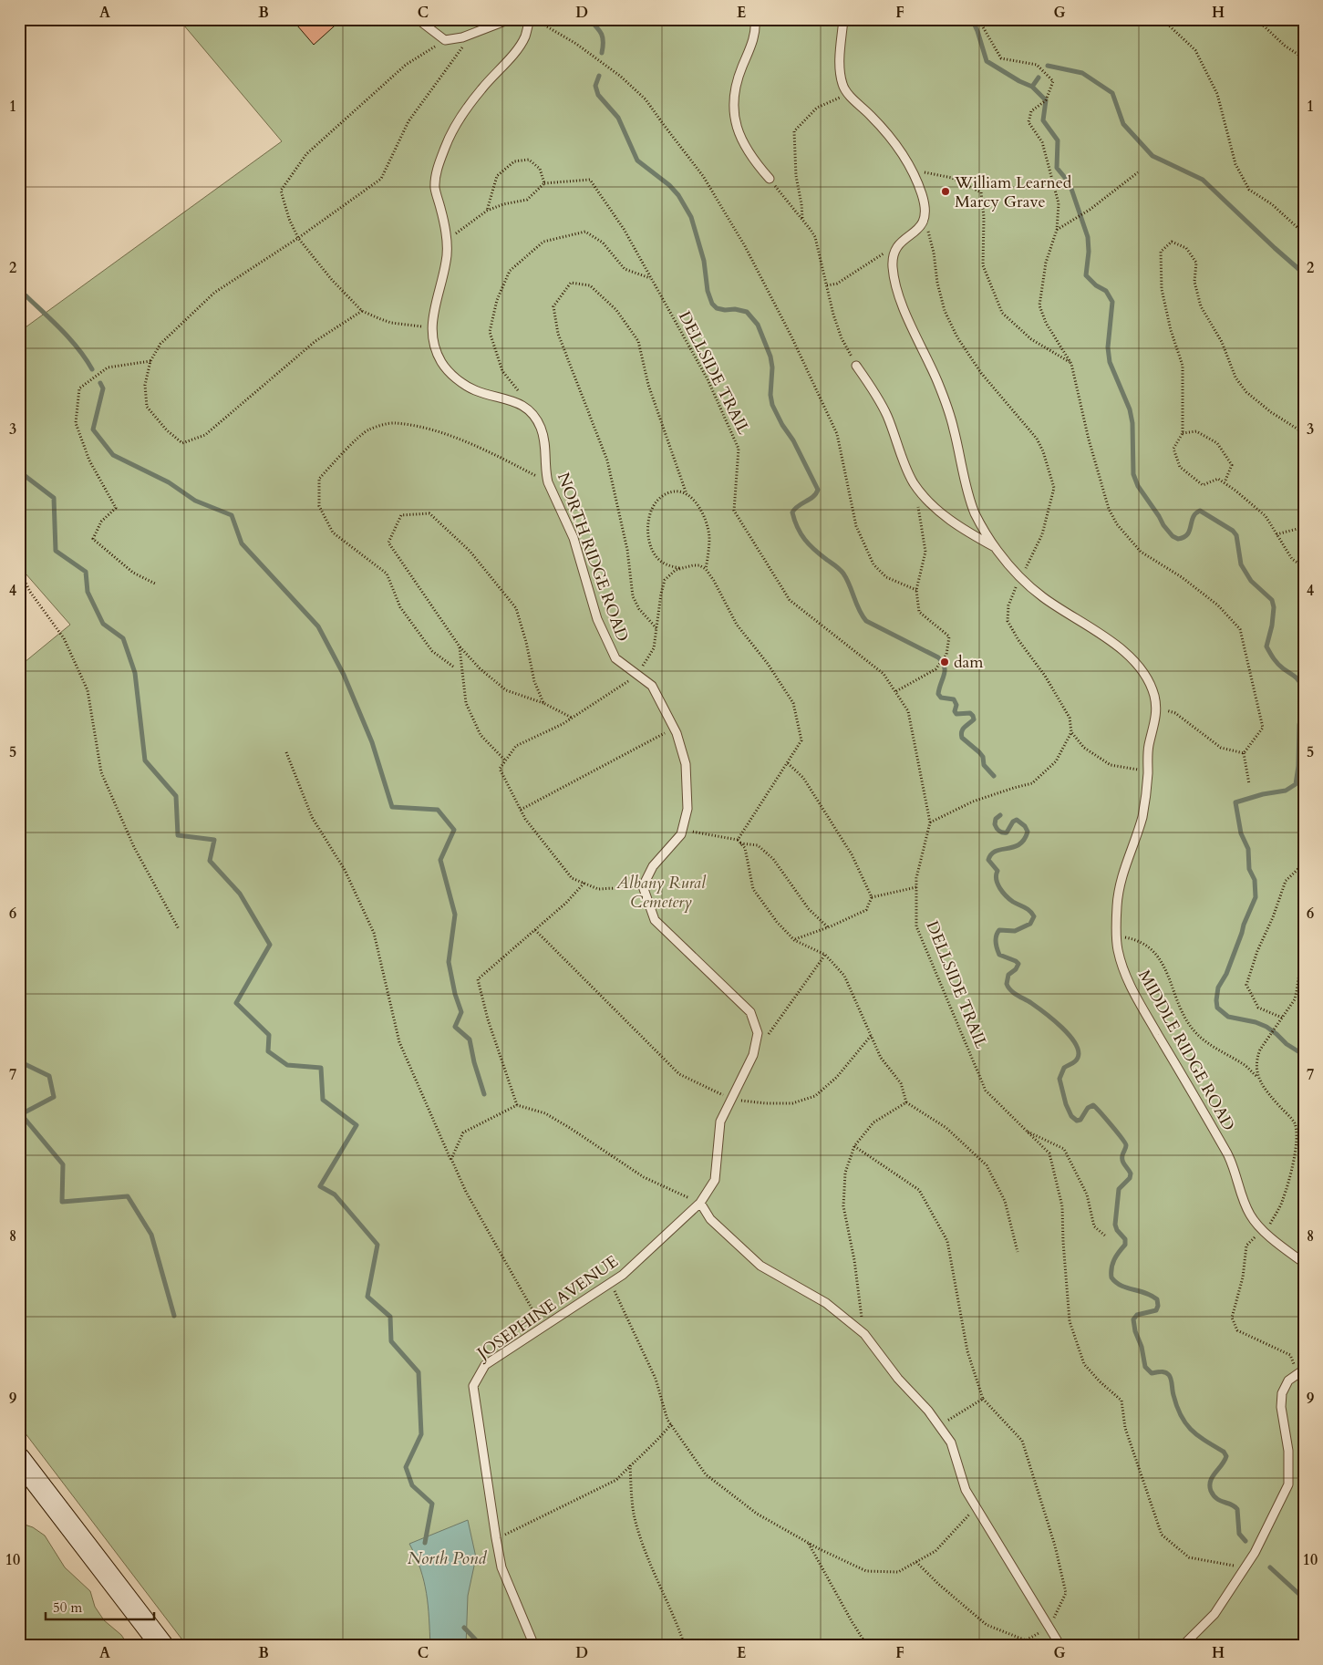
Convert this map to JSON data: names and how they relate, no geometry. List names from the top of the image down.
{
  "streets": {
    "lane": ["NORTH RIDGE ROAD", "MIDDLE RIDGE ROAD", "JOSEPHINE AVENUE"],
    "path": ["DELLSIDE TRAIL"]
  },
  "water": ["North Pond"],
  "parks": ["Albany Rural Cemetery"],
  "places": ["William Learned Marcy Grave", "dam"],
  "scale_bar": "50 m",
  "grid": {
    "columns": [
      "A",
      "B",
      "C",
      "D",
      "E",
      "F",
      "G",
      "H"
    ],
    "rows": [
      "1",
      "2",
      "3",
      "4",
      "5",
      "6",
      "7",
      "8",
      "9",
      "10"
    ]
  }
}
